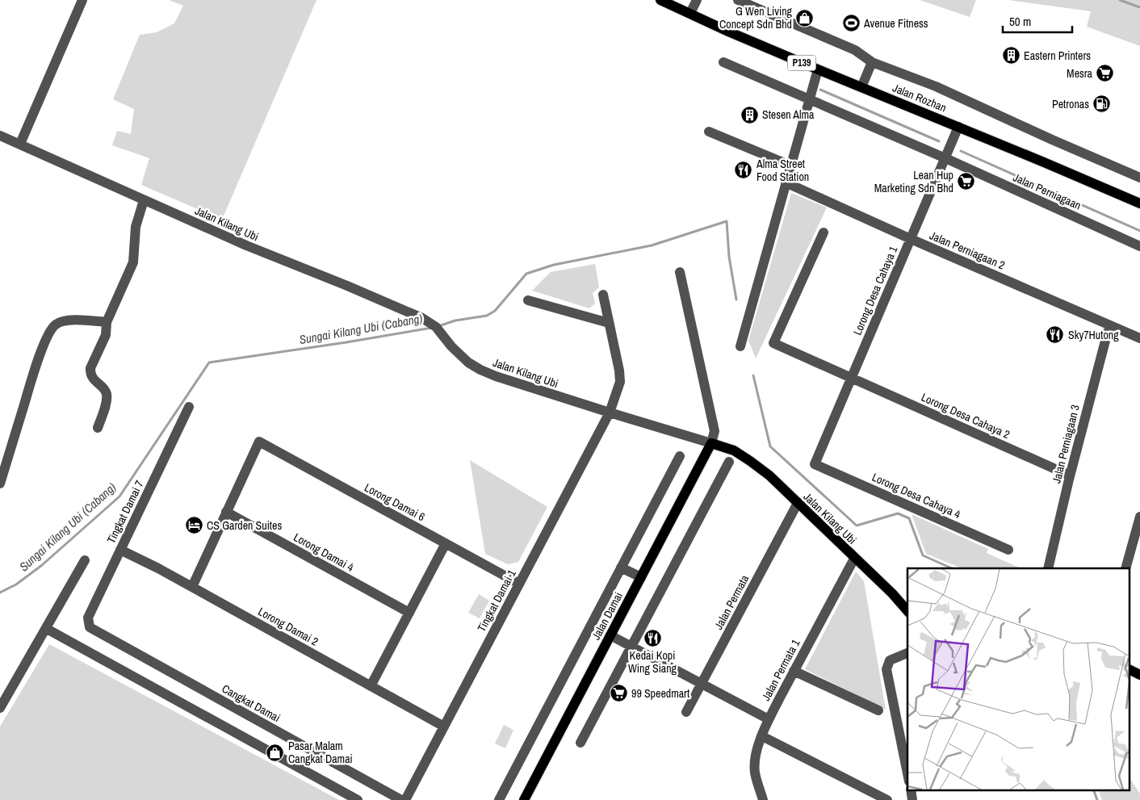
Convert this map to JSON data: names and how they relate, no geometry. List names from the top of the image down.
{
  "streets": {
    "main road": [
      "P139",
      "Jalan Rozhan",
      "Jalan Kilang Ubi",
      "Jalan Damai"
    ],
    "street": [
      "Jalan Perniagaan",
      "Jalan Perniagaan 2",
      "Lorong Desa Cahaya 1",
      "Lorong Desa Cahaya 2",
      "Jalan Perniagaan 3",
      "Lorong Desa Cahaya 4",
      "Lorong Damai 6",
      "Tingkat Damai 7",
      "Lorong Damai 4",
      "Tingkat Damai 1",
      "Jalan Permata",
      "Lorong Damai 2",
      "Jalan Permata 1",
      "Cangkat Damai"
    ]
  },
  "crossings": [
    ["Jalan Rozhan", "Lorong Desa Cahaya 1"],
    ["Jalan Perniagaan", "Lorong Desa Cahaya 1"],
    ["Jalan Kilang Ubi", "Tingkat Damai 1"],
    ["Jalan Kilang Ubi", "Jalan Permata"],
    ["Jalan Kilang Ubi", "Jalan Damai"],
    ["Jalan Kilang Ubi", "Jalan Permata 1"],
    ["Jalan Perniagaan 2", "Lorong Desa Cahaya 1"],
    ["Jalan Perniagaan 2", "Jalan Perniagaan 3"],
    ["Lorong Desa Cahaya 1", "Lorong Desa Cahaya 2"],
    ["Lorong Desa Cahaya 1", "Lorong Desa Cahaya 4"],
    ["Lorong Desa Cahaya 2", "Jalan Perniagaan 3"],
    ["Lorong Damai 6", "Lorong Damai 4"],
    ["Lorong Damai 6", "Tingkat Damai 1"],
    ["Tingkat Damai 7", "Lorong Damai 2"],
    ["Tingkat Damai 7", "Cangkat Damai"],
    ["Tingkat Damai 1", "Lorong Damai 2"]
  ],
  "water": ["Sungai Kilang Ubi (Cabang)"],
  "places": {
    "shop": ["G Wen Living Concept Sdn Bhd", "Pasar Malam Cangkat Damai"],
    "sports": ["Avenue Fitness"],
    "building": ["Eastern Printers", "Stesen Alma"],
    "supermarket": ["Mesra", "Lean Hup Marketing Sdn Bhd", "99 Speedmart"],
    "fuel station": ["Petronas"],
    "restaurant": ["Alma Street Food Station", "Sky7Hutong", "Kedai Kopi Wing Siang"],
    "hotel": ["CS Garden Suites"]
  },
  "scale_bar": "50 m"
}
